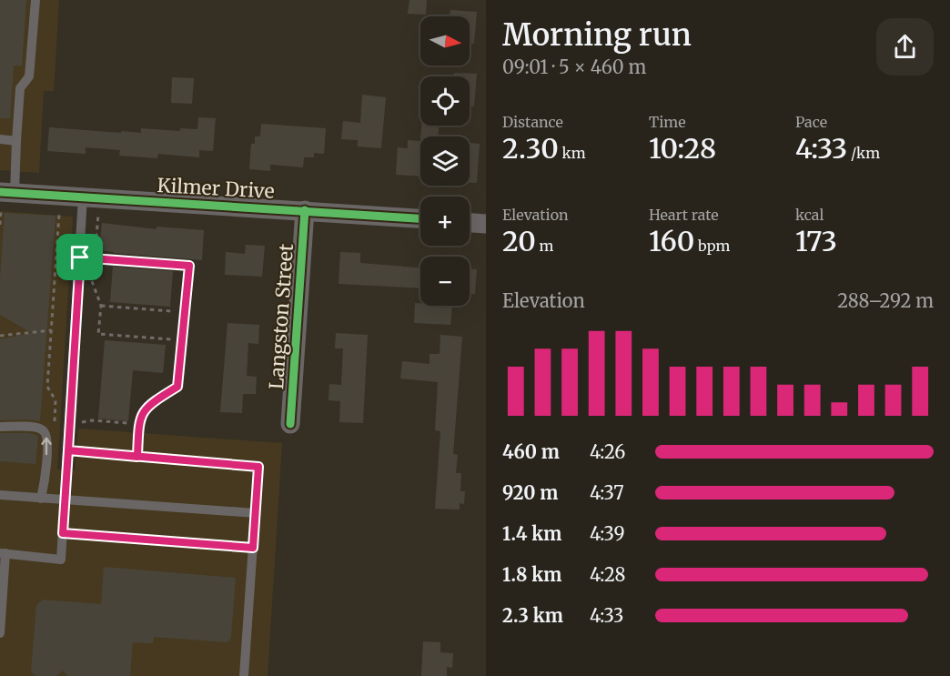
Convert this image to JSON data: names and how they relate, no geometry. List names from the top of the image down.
{
  "streets": {
    "street": ["Kilmer Drive", "Langston Street"]
  },
  "crossings": [
    ["Kilmer Drive", "Langston Street"]
  ],
  "north": "right",
  "page": {
    "heading": ["Morning run", "09:01 · 5 × 460 m"],
    "map_buttons": ["+", "−"],
    "stats": [
      ["Distance", "2.30 km"],
      ["Time", "10:28"],
      ["Pace", "4:33 /km"],
      ["Elevation", "20 m"],
      ["Heart rate", "160 bpm"],
      ["kcal", "173"]
    ],
    "chart": ["Elevation", "288–292 m"],
    "list": [
      {
        "name": "460 m",
        "note": "4:26"
      },
      {
        "name": "920 m",
        "note": "4:37"
      },
      {
        "name": "1.4 km",
        "note": "4:39"
      },
      {
        "name": "1.8 km",
        "note": "4:28"
      },
      {
        "name": "2.3 km",
        "note": "4:33"
      }
    ]
  }
}
